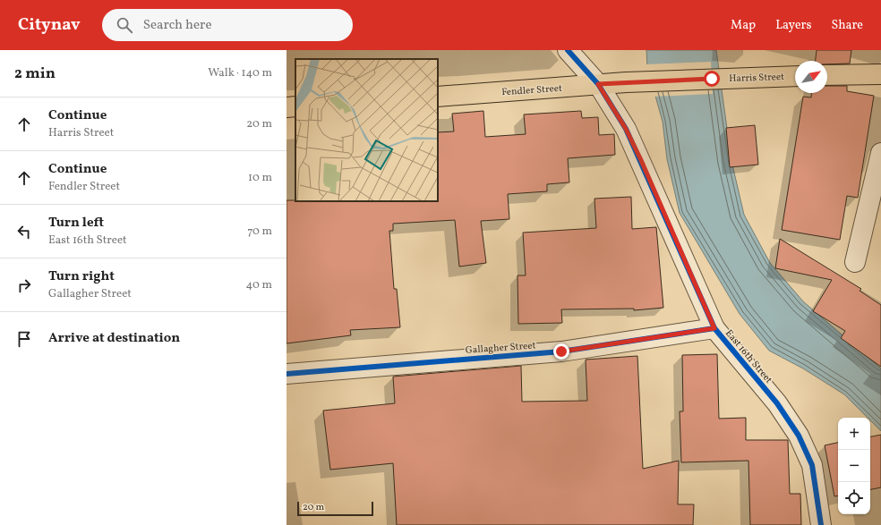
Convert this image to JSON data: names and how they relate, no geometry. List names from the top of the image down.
{
  "streets": {
    "main road": ["Harris Street", "Fendler Street"],
    "street": ["Gallagher Street", "East 16th Street"]
  },
  "crossings": [
    ["Harris Street", "Fendler Street"],
    ["Fendler Street", "East 16th Street"],
    ["Gallagher Street", "East 16th Street"]
  ],
  "scale_bar": "20 m",
  "north": "top right",
  "page": {
    "header": "Citynav",
    "search": "Search here",
    "nav": ["Map", "Layers", "Share"],
    "heading": ["2 min", "Walk · 140 m"],
    "list": [
      ["Continue", "Harris Street", "20 m"],
      ["Continue", "Fendler Street", "10 m"],
      ["Turn left", "East 16th Street", "70 m"],
      ["Turn right", "Gallagher Street", "40 m"],
      "Arrive at destination"
    ],
    "map_buttons": ["+", "−"],
    "scale": "20 m"
  }
}
